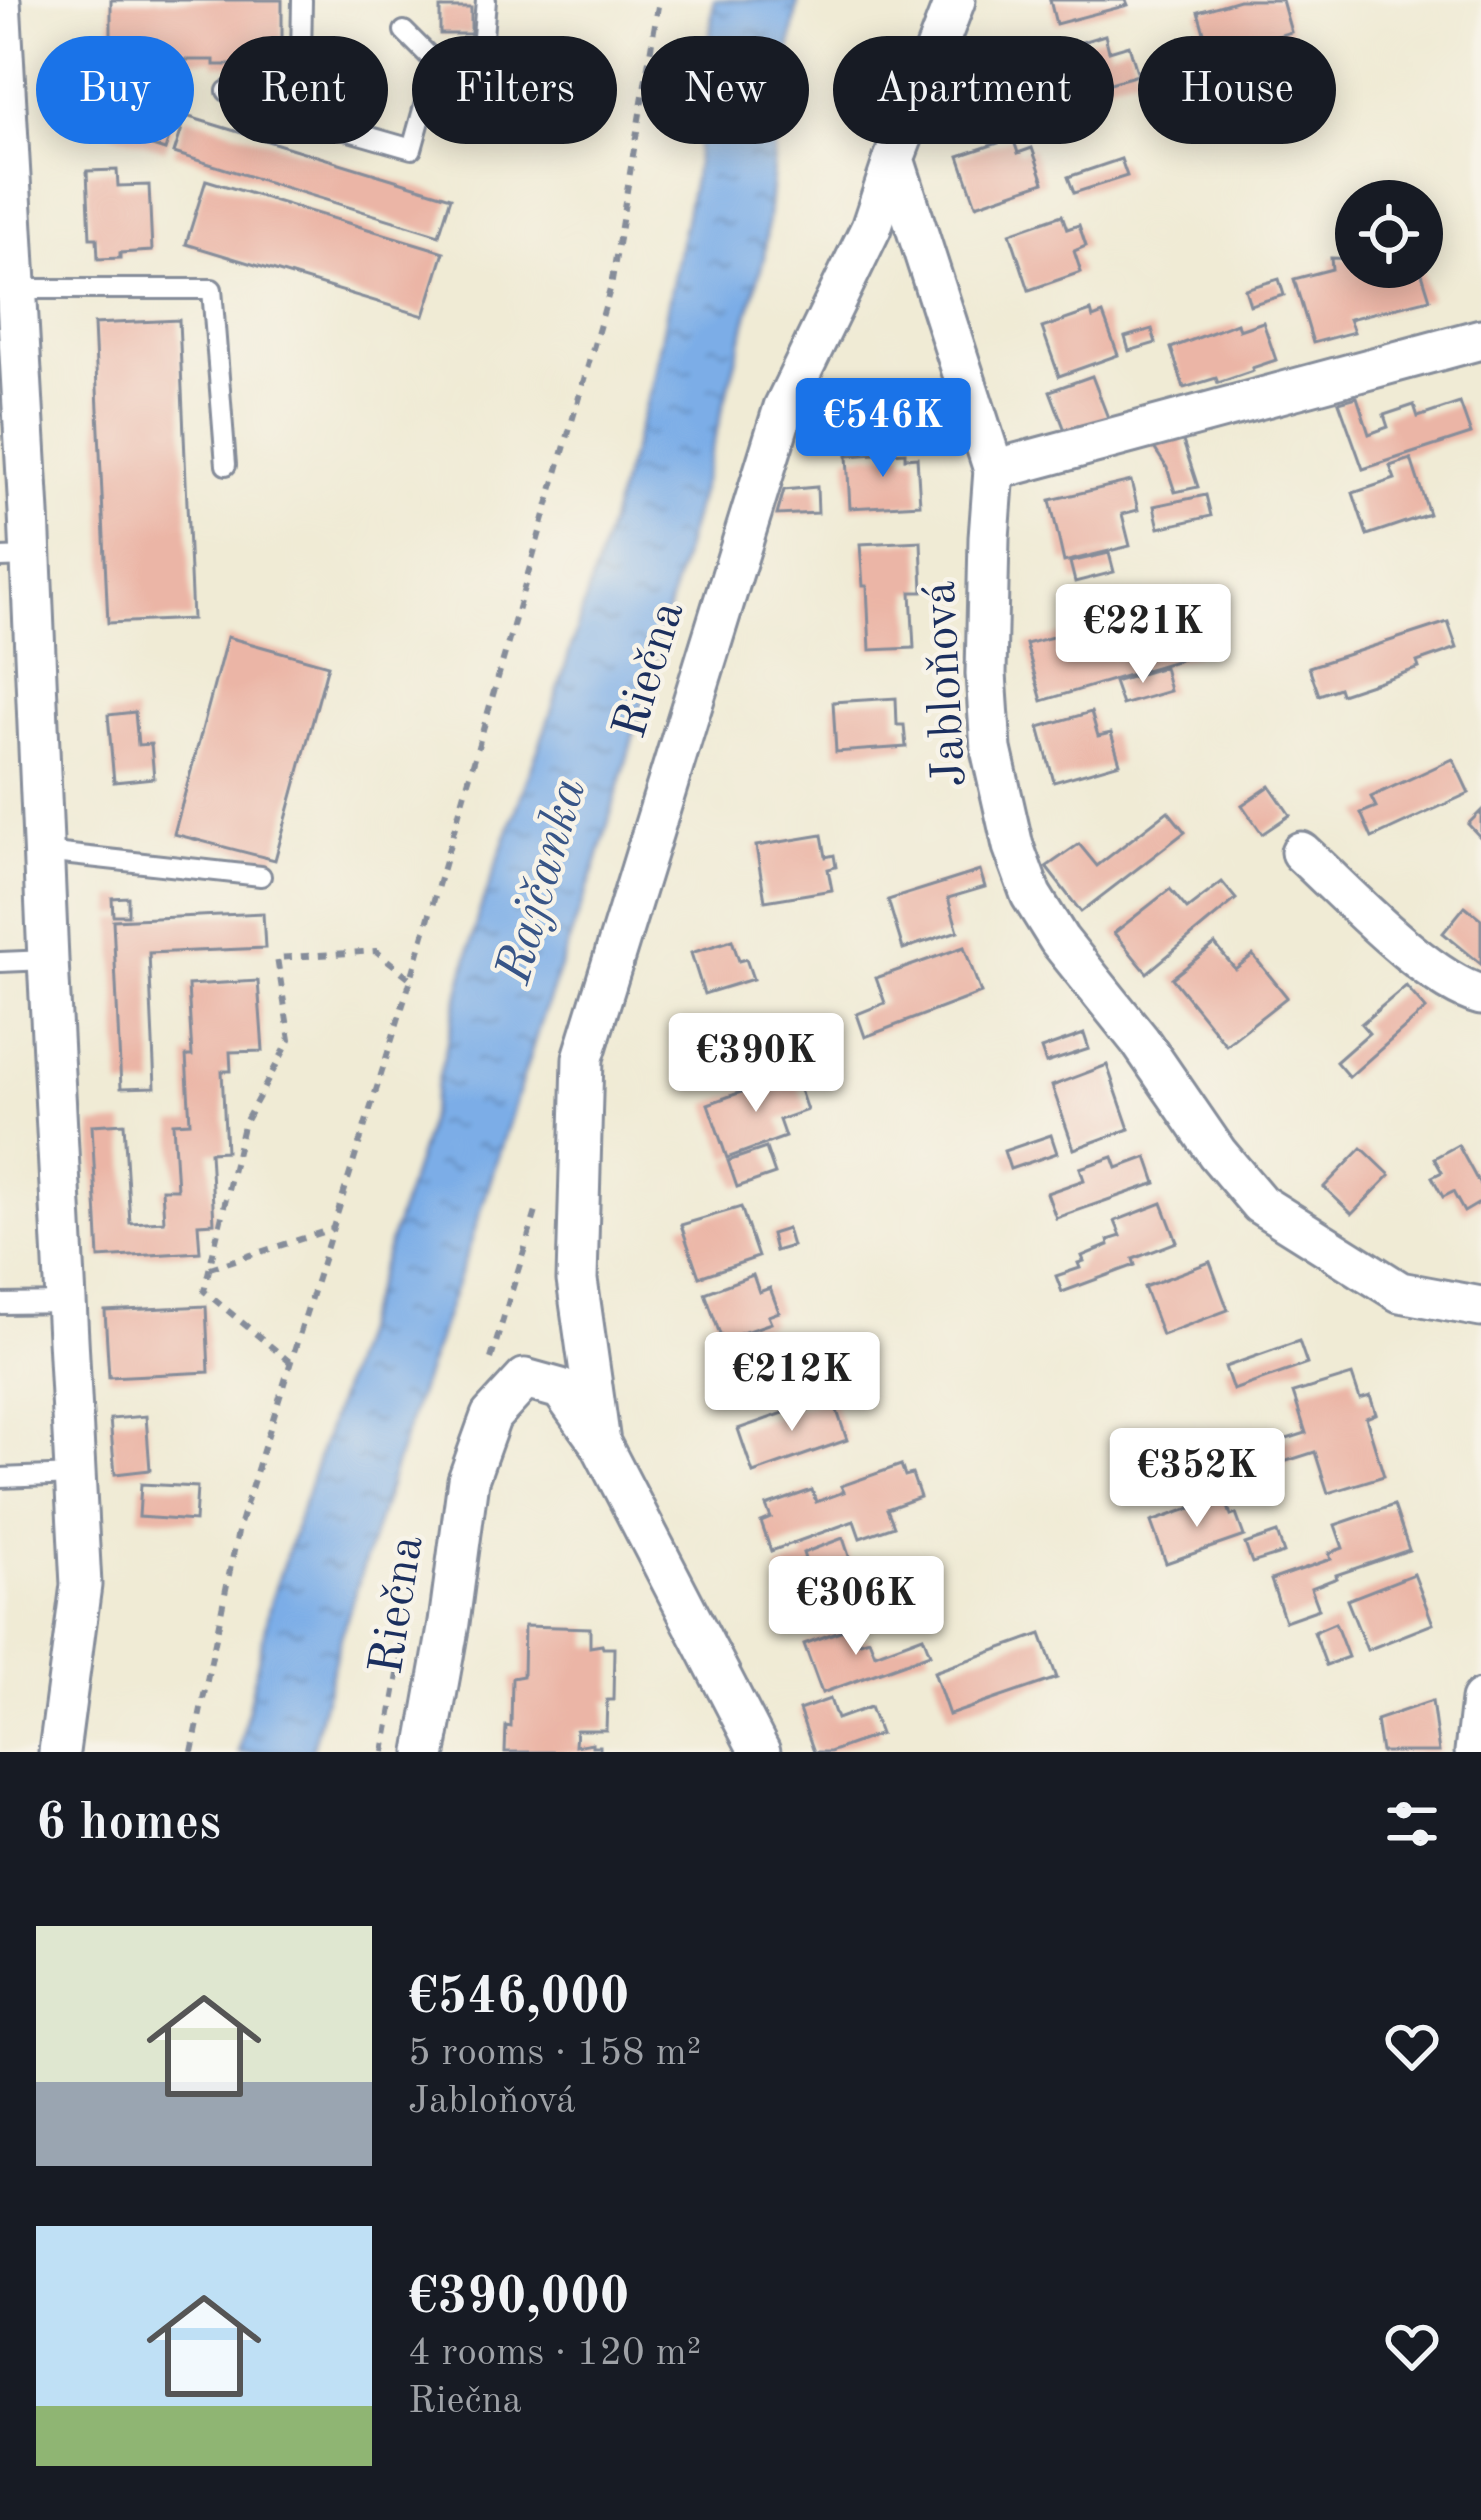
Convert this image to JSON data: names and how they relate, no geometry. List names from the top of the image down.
{
  "streets": {
    "street": ["Riečna", "Jabloňová"]
  },
  "crossings": [
    ["Riečna", "Jabloňová"]
  ],
  "water": ["Rajčanka"],
  "page": {
    "chip": [
      "Buy",
      "Rent",
      "Filters",
      "New",
      "Apartment",
      "House"
    ],
    "price": [
      "€546K",
      "€221K",
      "€390K",
      "€212K",
      "€352K",
      "€306K"
    ],
    "heading": "6 homes",
    "list": [
      {
        "name": "€546,000",
        "note": "5 rooms · 158 m² · Jabloňová"
      },
      {
        "name": "€390,000",
        "note": "4 rooms · 120 m² · Riečna"
      }
    ]
  }
}
